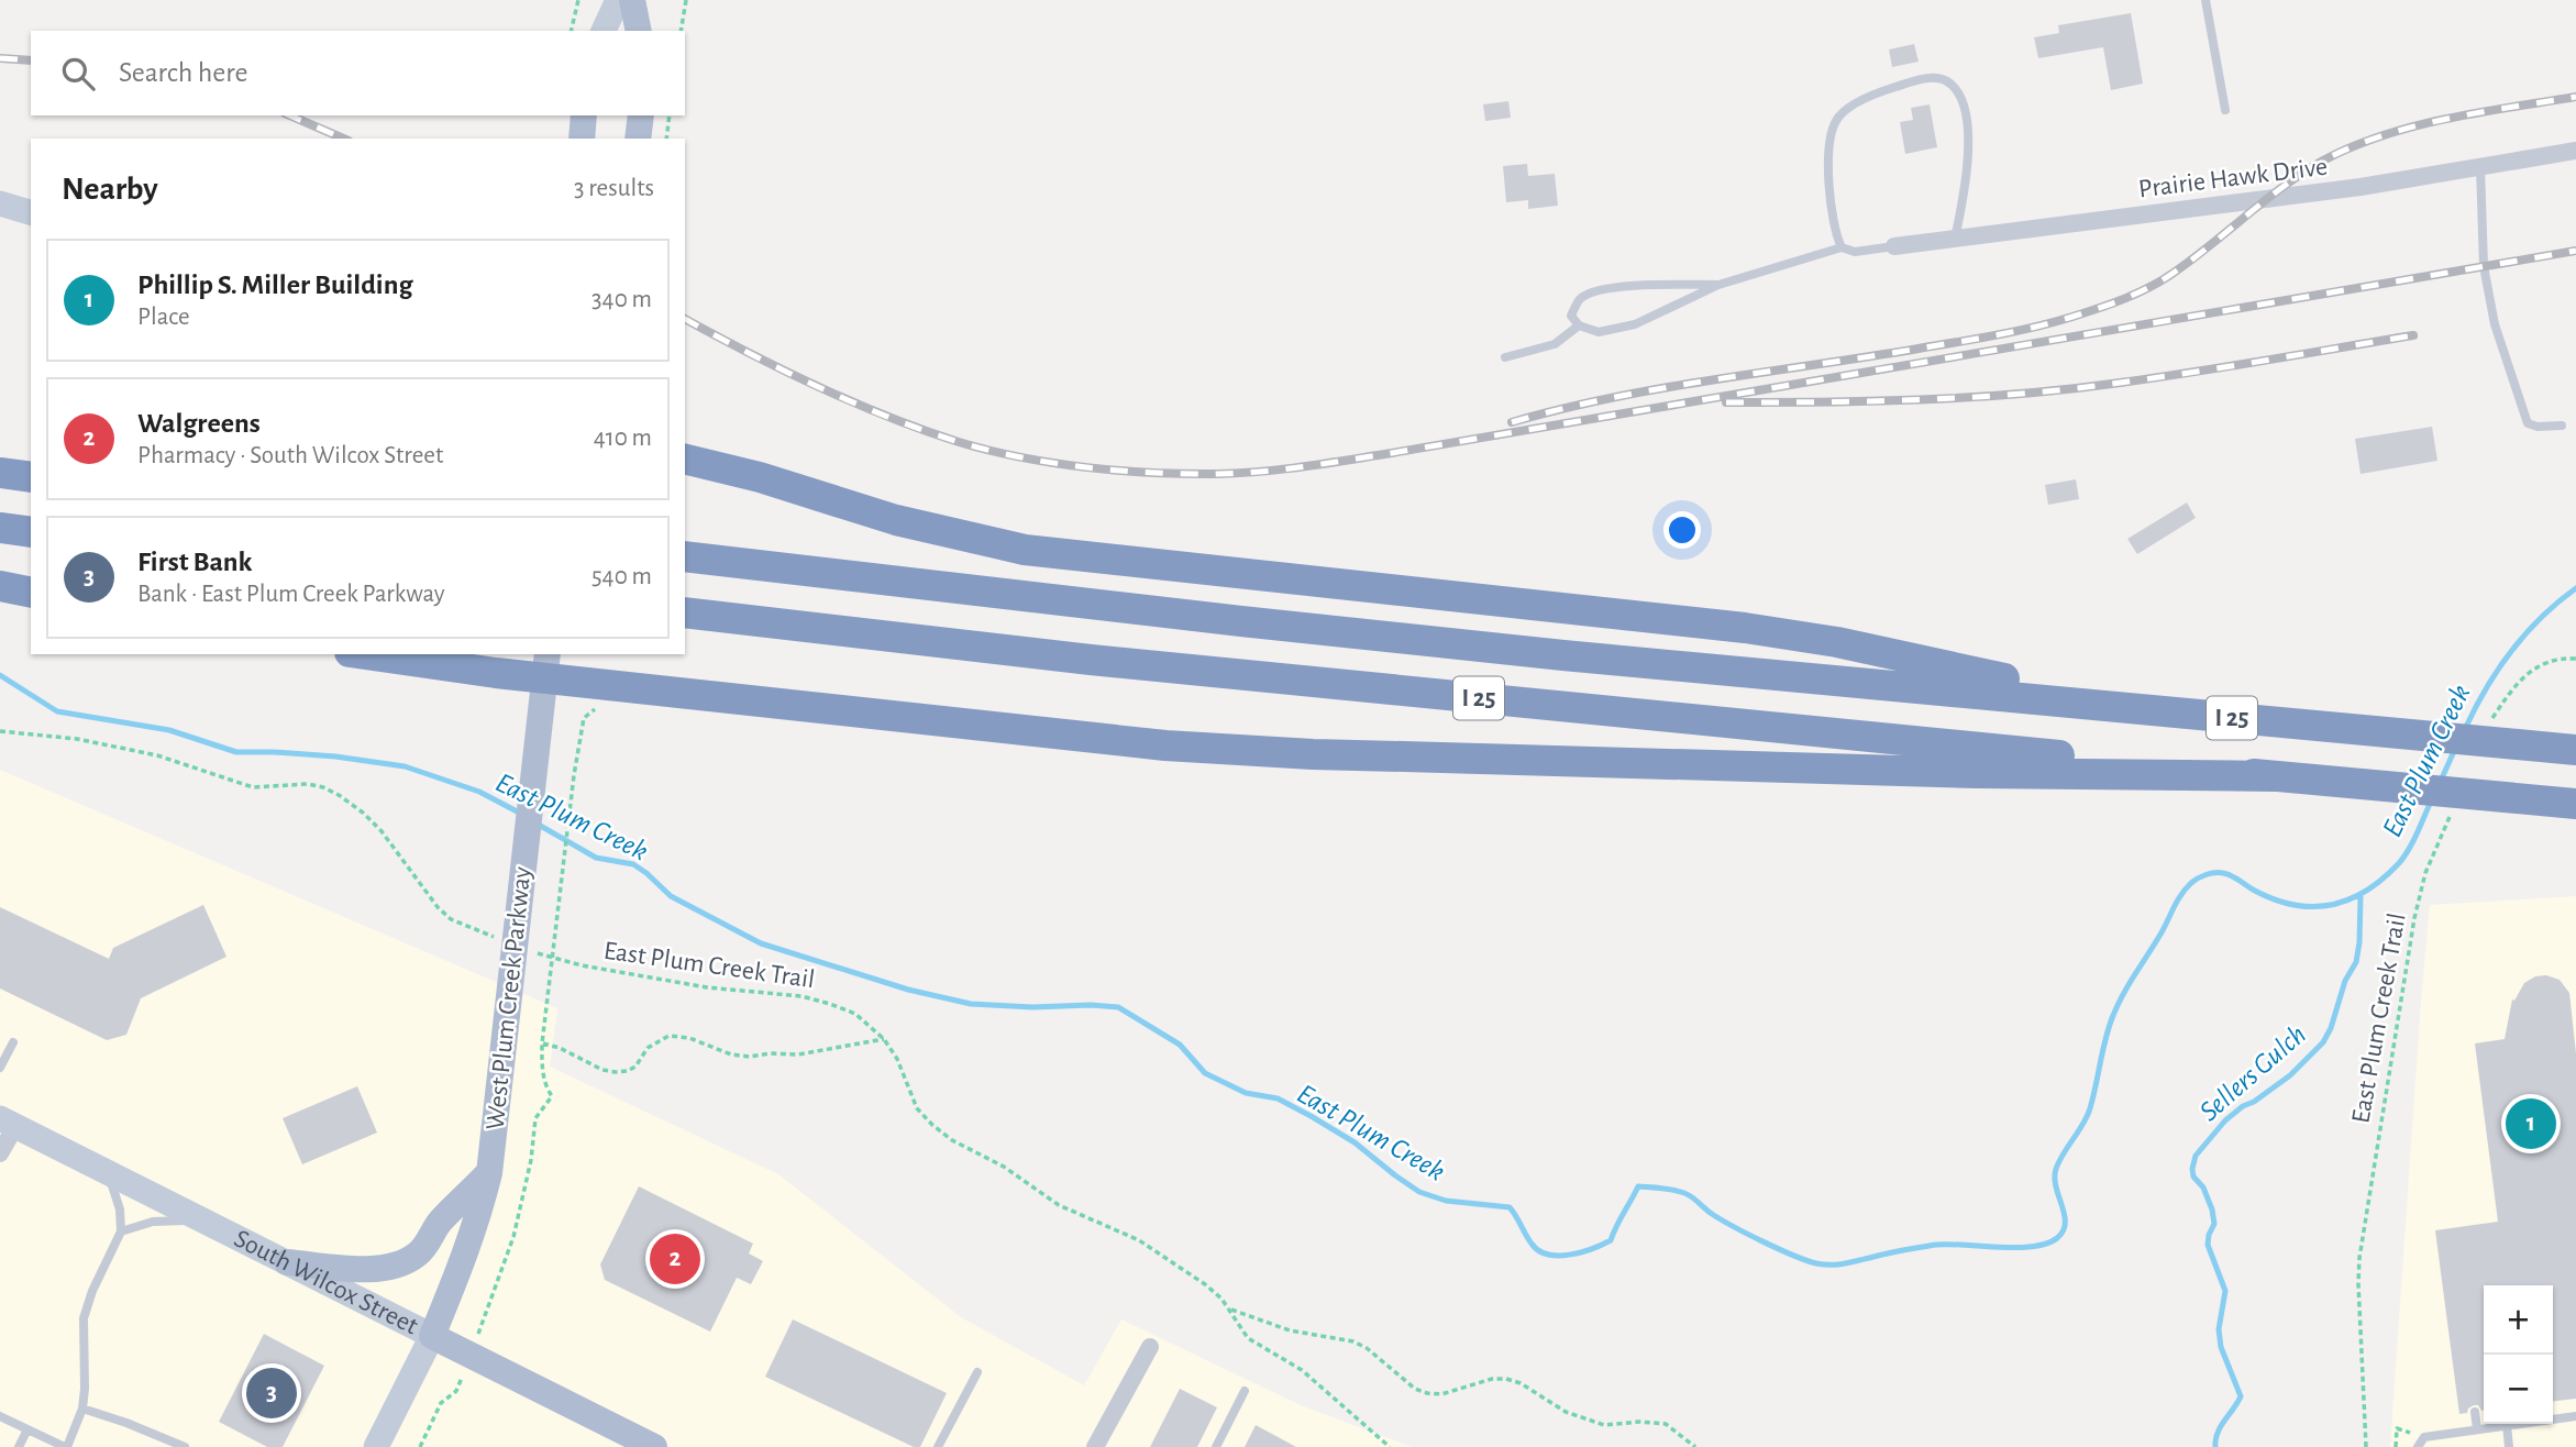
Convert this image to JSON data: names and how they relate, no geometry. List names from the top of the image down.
{
  "streets": {
    "highway": ["I 25"],
    "main road": ["West Plum Creek Parkway", "South Wilcox Street"],
    "street": ["Prairie Hawk Drive"],
    "path": ["East Plum Creek Trail"]
  },
  "crossings": [
    ["West Plum Creek Parkway", "South Wilcox Street"]
  ],
  "water": ["East Plum Creek", "Sellers Gulch"],
  "page": {
    "search": "Search here",
    "heading": ["Nearby", "3 results"],
    "list": [
      {
        "mark": "1",
        "name": "Phillip S. Miller Building",
        "note": "Place",
        "value": "340 m"
      },
      {
        "mark": "2",
        "name": "Walgreens",
        "note": "Pharmacy · South Wilcox Street",
        "value": "410 m"
      },
      {
        "mark": "3",
        "name": "First Bank",
        "note": "Bank · East Plum Creek Parkway",
        "value": "540 m"
      }
    ],
    "pins": ["1", "2", "3"],
    "map_buttons": ["+", "−"]
  }
}
